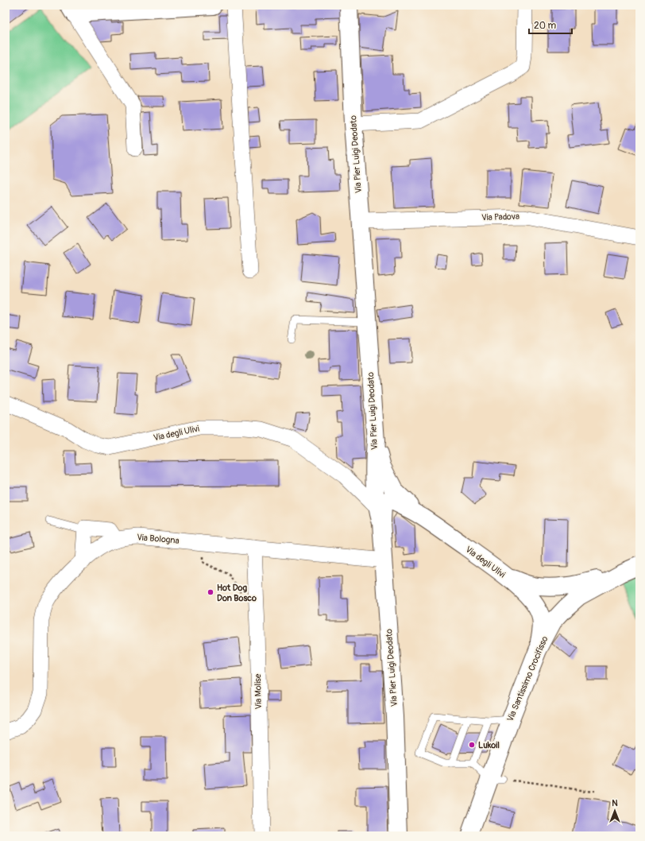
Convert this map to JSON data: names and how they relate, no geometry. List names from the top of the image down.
{
  "streets": {
    "street": [
      "Via Pier Luigi Deodato",
      "Via Padova",
      "Via degli Ulivi",
      "Via Bologna",
      "Via Santissimo Crocifisso",
      "Via Molise"
    ]
  },
  "crossings": [
    ["Via Pier Luigi Deodato", "Via Padova"],
    ["Via Pier Luigi Deodato", "Via degli Ulivi"],
    ["Via Pier Luigi Deodato", "Via Bologna"],
    ["Via degli Ulivi", "Via Santissimo Crocifisso"],
    ["Via Bologna", "Via Molise"]
  ],
  "places": ["Hot Dog Don Bosco", "Lukoil"],
  "scale_bar": "20 m",
  "north": "top"
}
